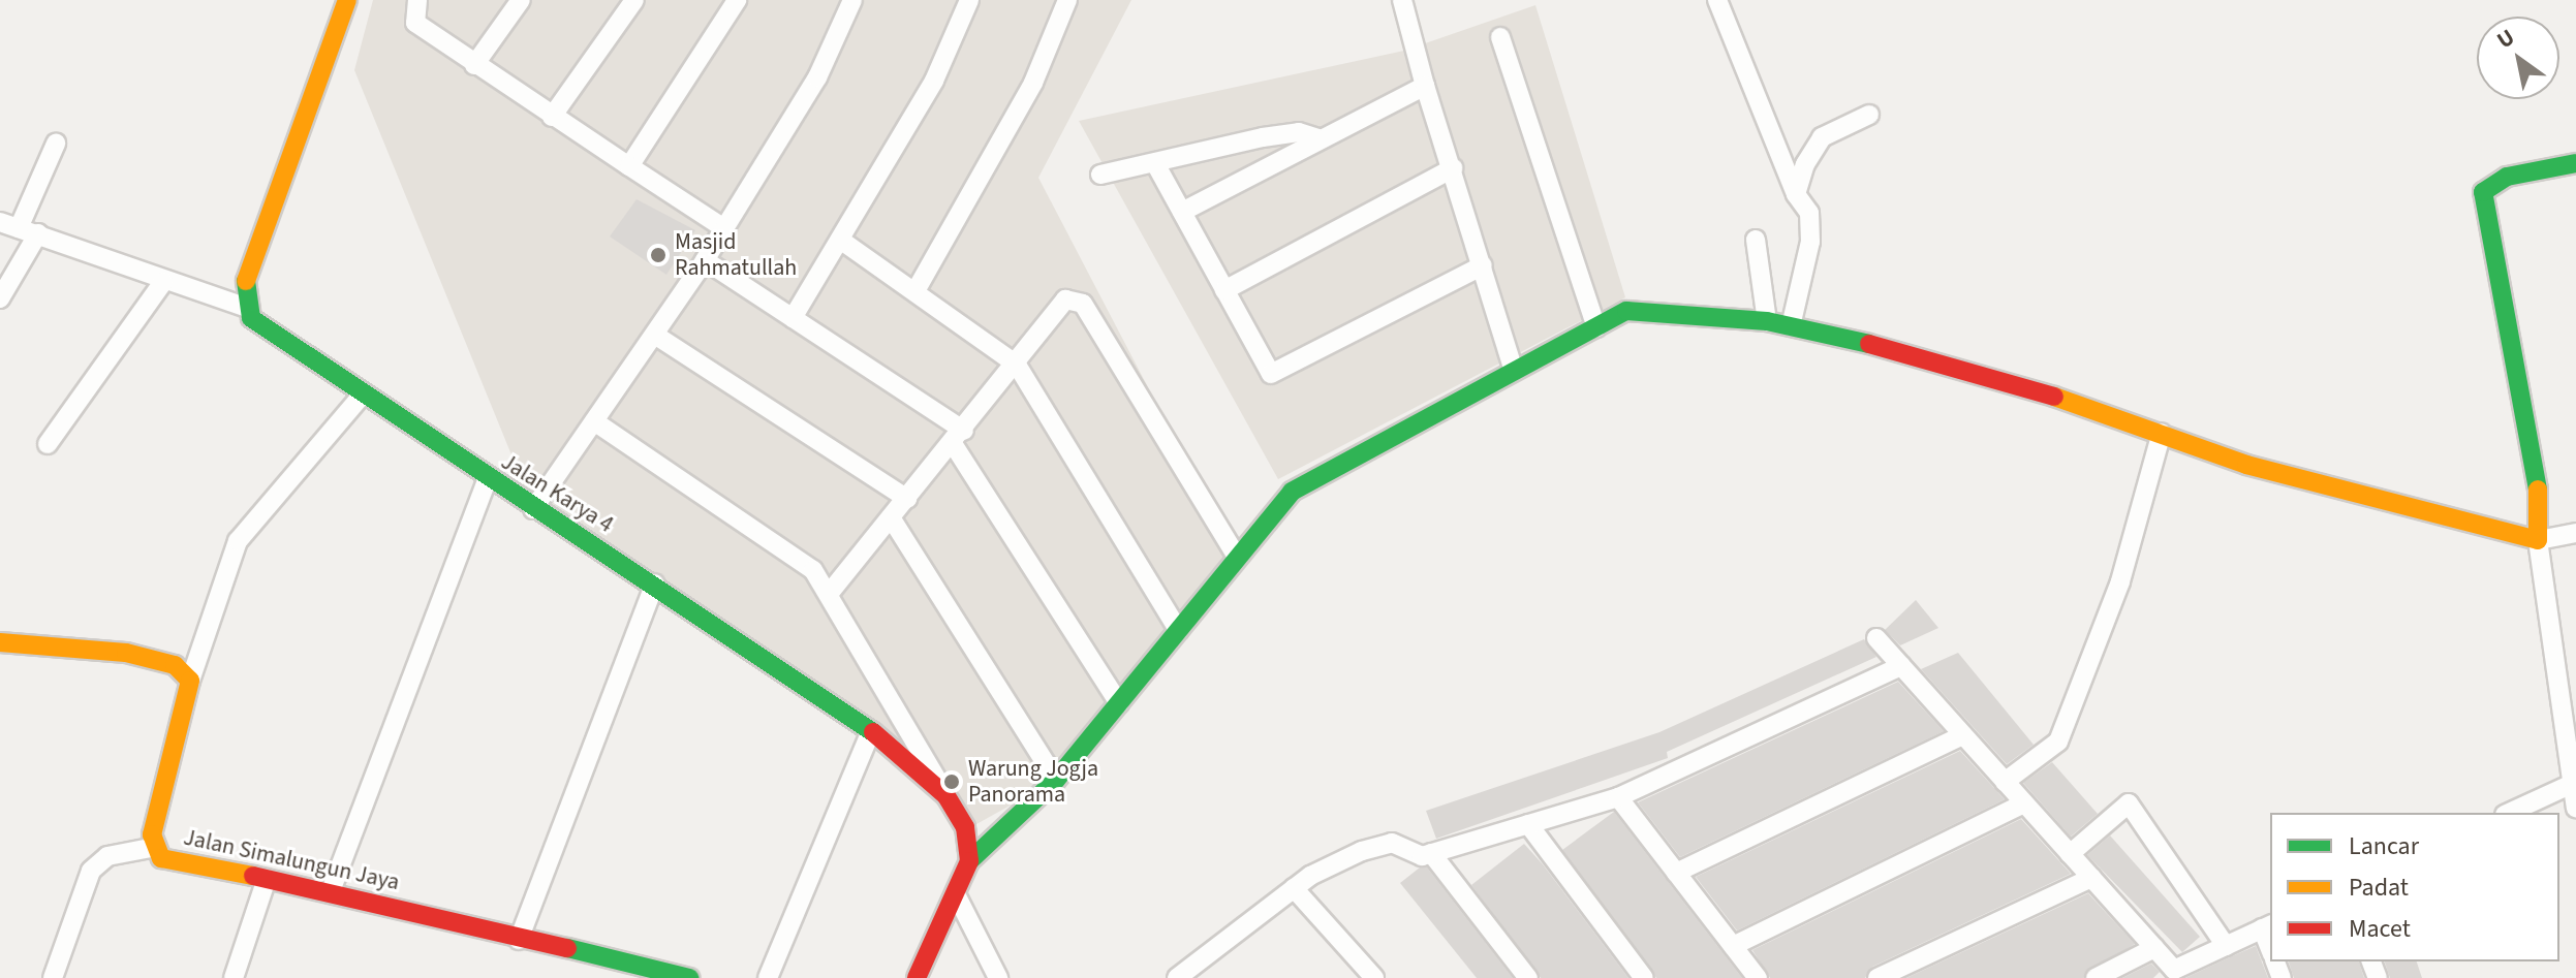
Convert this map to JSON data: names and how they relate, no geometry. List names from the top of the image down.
{
  "streets": {
    "street": ["Jalan Karya 4", "Jalan Simalungun Jaya"]
  },
  "places": ["Masjid Rahmatullah", "Warung Jogja Panorama"],
  "legend": ["Lancar", "Padat", "Macet"],
  "north": "top left"
}
